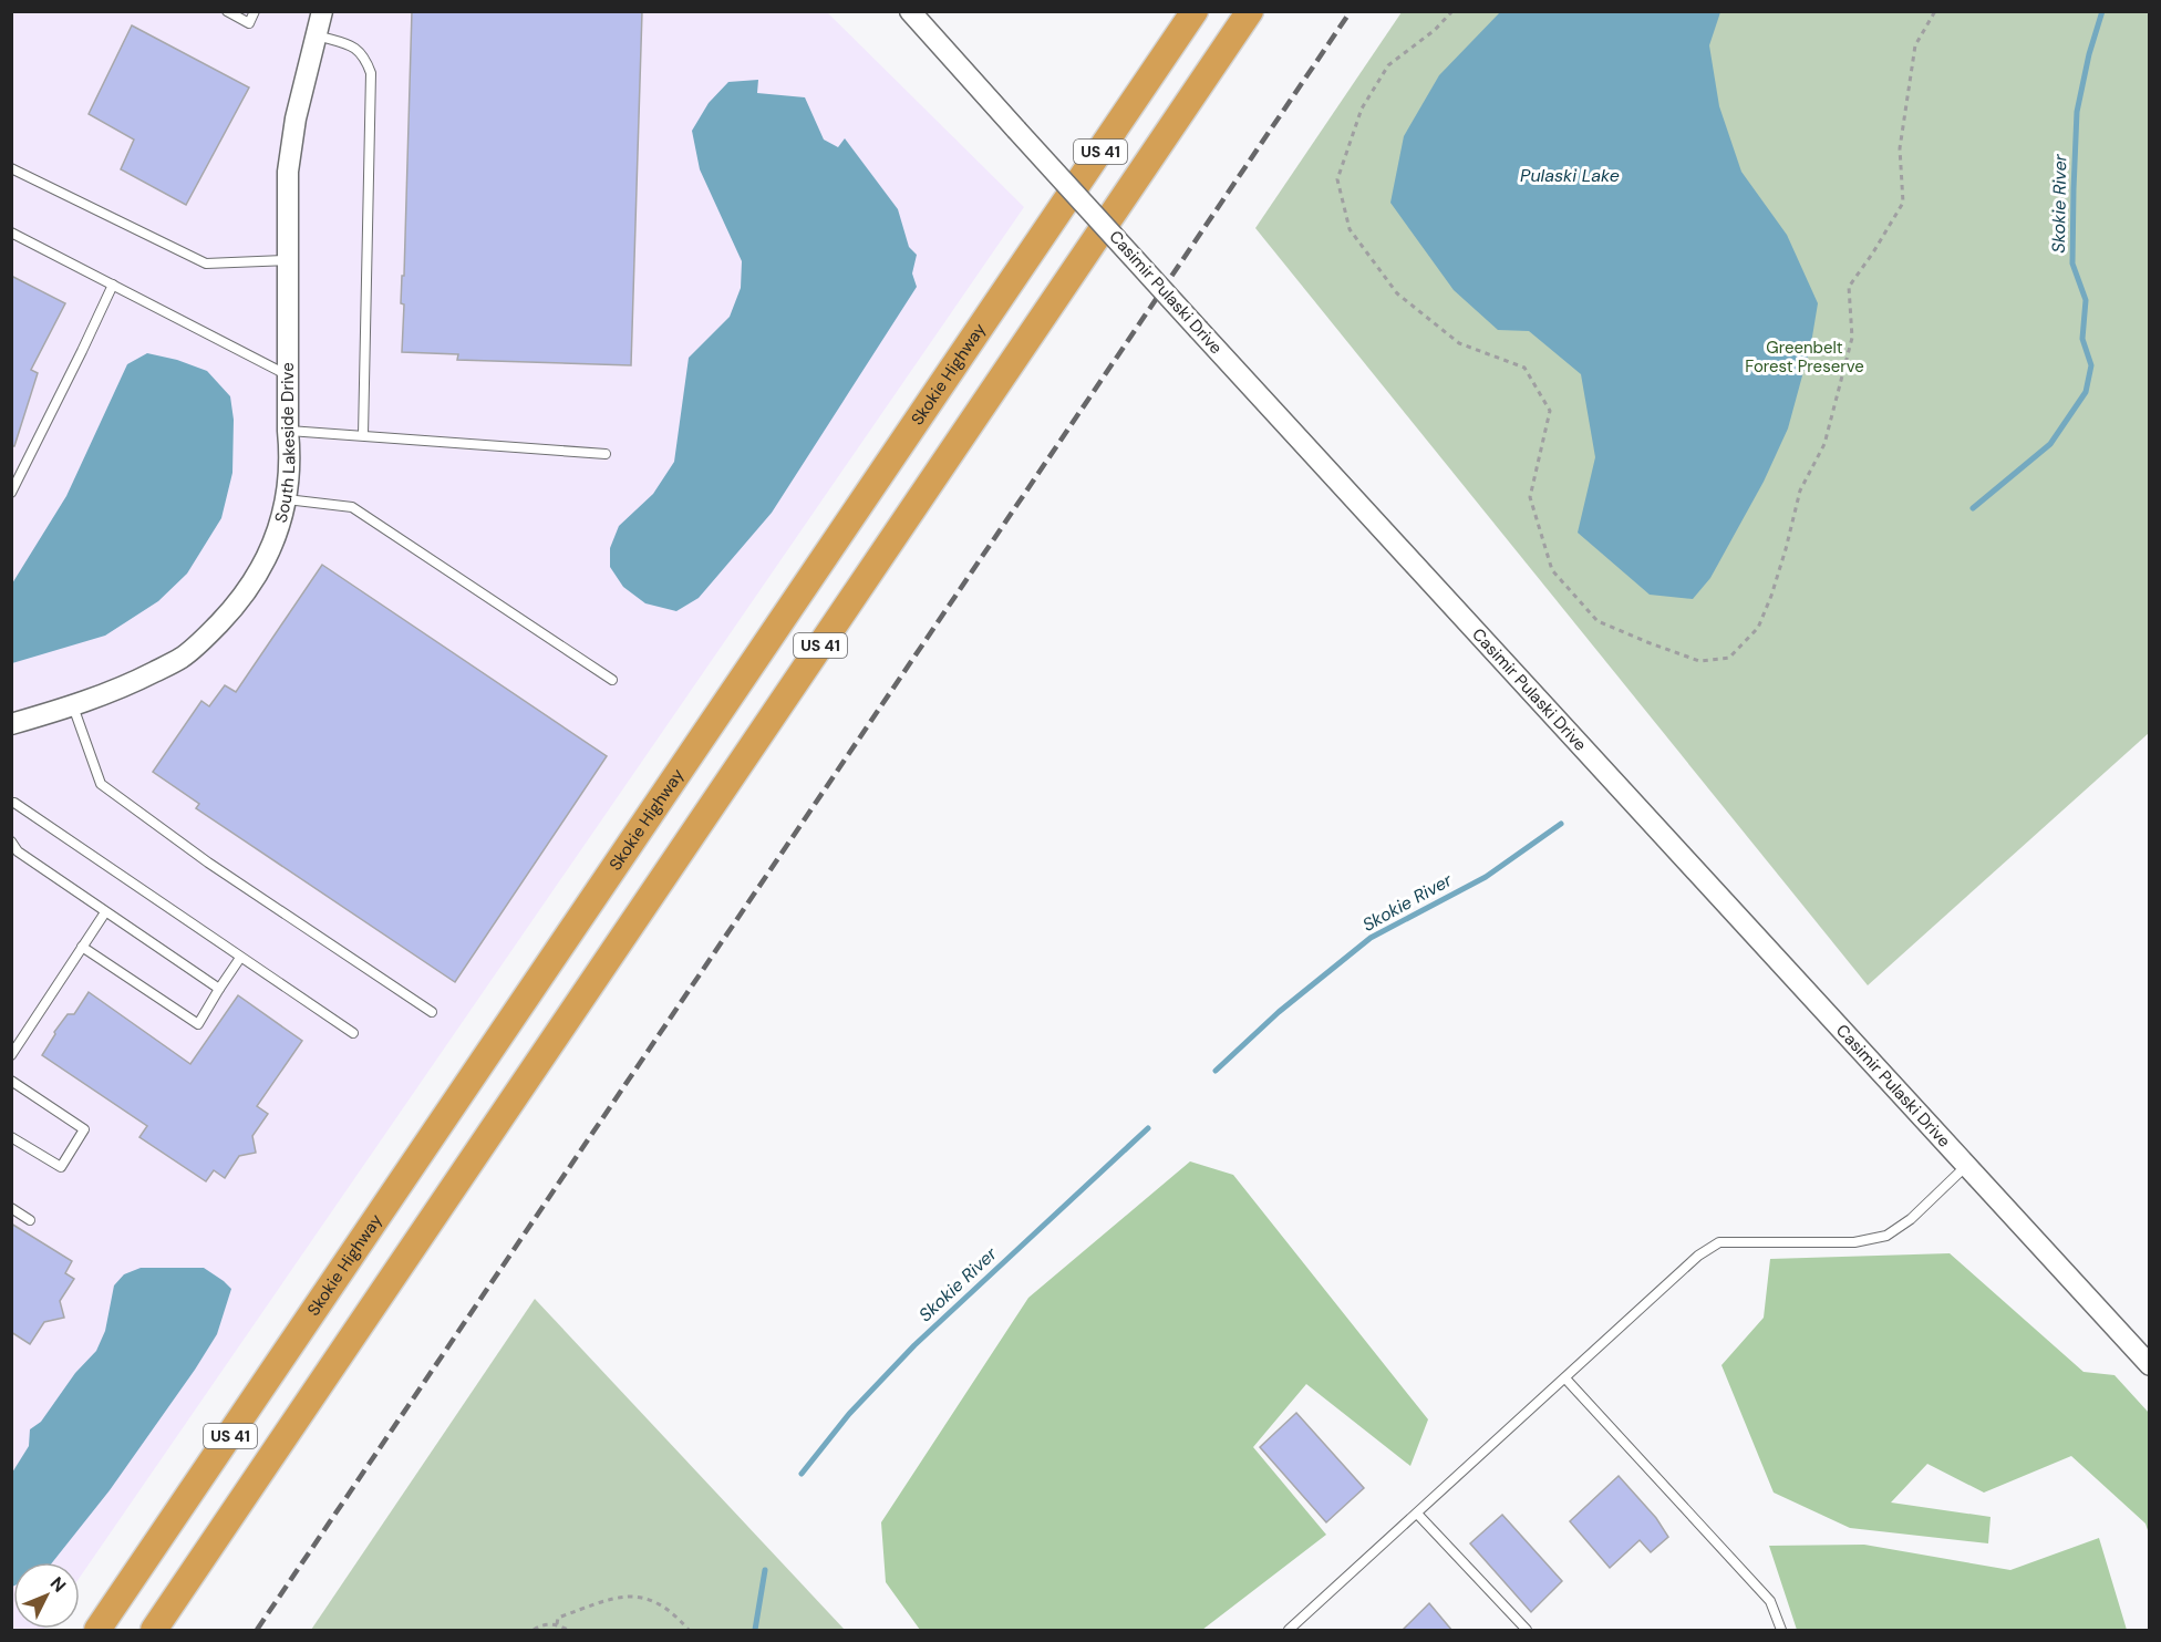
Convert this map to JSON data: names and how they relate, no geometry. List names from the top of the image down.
{
  "streets": {
    "highway": ["US 41", "Skokie Highway"],
    "street": ["Casimir Pulaski Drive", "South Lakeside Drive"]
  },
  "water": ["Pulaski Lake", "Skokie River"],
  "parks": ["Greenbelt Forest Preserve"],
  "north": "top right"
}
